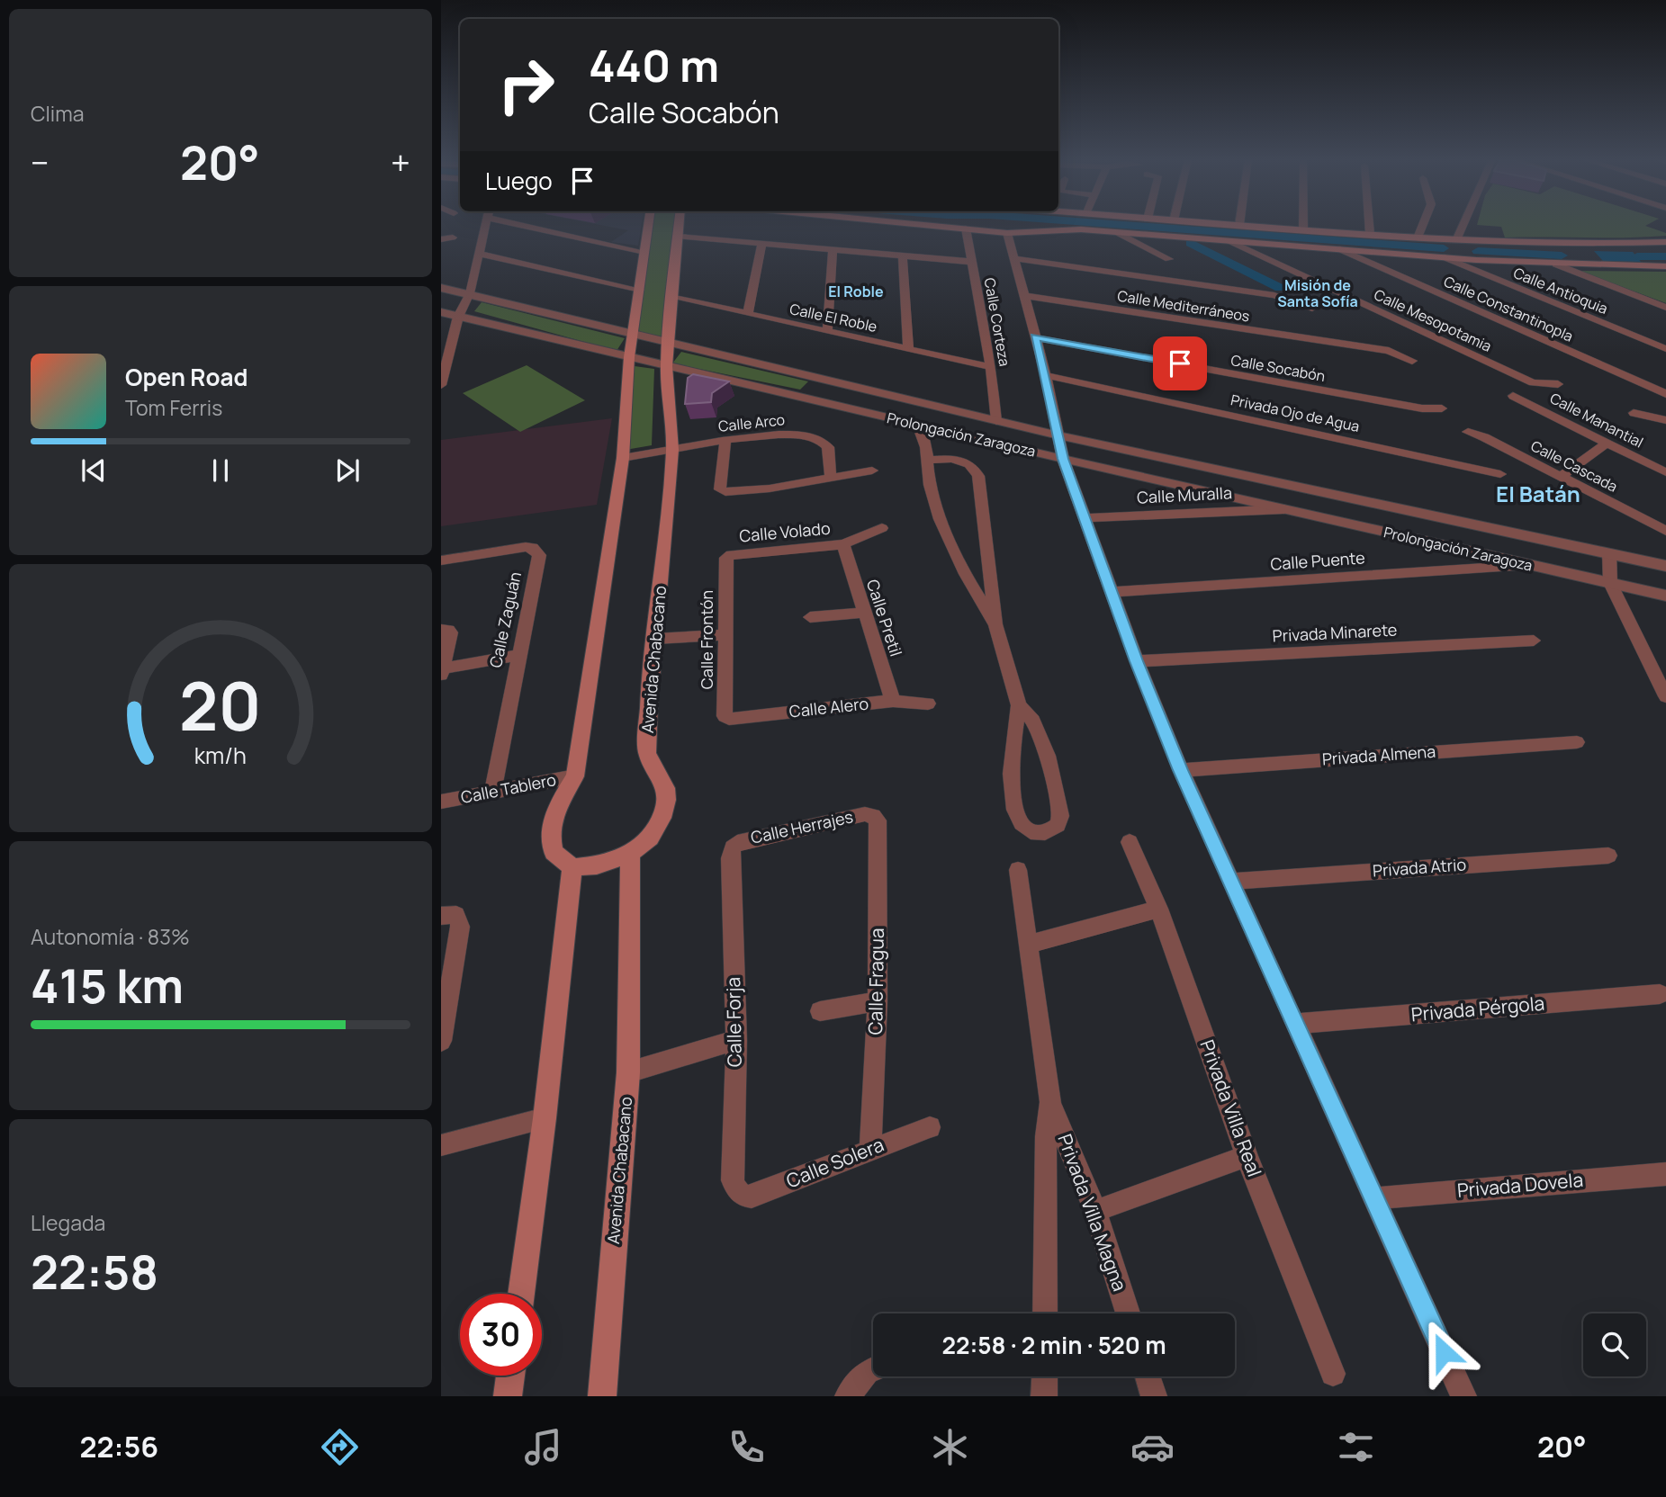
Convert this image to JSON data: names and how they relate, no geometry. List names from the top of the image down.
{
  "streets": {
    "main road": ["Avenida Chabacano"],
    "street": [
      "Calle Antioquia",
      "Calle Mediterráneos",
      "Calle Constantinopla",
      "Calle El Roble",
      "Calle Mesopotamia",
      "Calle Corteza",
      "Calle Socabón",
      "Privada Ojo de Agua",
      "Calle Manantial",
      "Calle Arco",
      "Prolongación Zaragoza",
      "Calle Cascada",
      "Calle Muralla",
      "Calle Volado",
      "Calle Puente",
      "Calle Pretil",
      "Calle Zaguán",
      "Privada Minarete",
      "Calle Frontón",
      "Calle Alero",
      "Privada Almena",
      "Calle Tablero",
      "Calle Herrajes",
      "Privada Atrio",
      "Calle Fragua",
      "Privada Pérgola",
      "Calle Forja",
      "Privada Villa Real",
      "Calle Solera",
      "Privada Dovela",
      "Privada Villa Magna"
    ]
  },
  "crossings": [
    ["Calle El Roble", "Calle Corteza"],
    ["Calle El Roble", "Avenida Chabacano"],
    ["Calle Corteza", "Prolongación Zaragoza"],
    ["Calle Arco", "Avenida Chabacano"],
    ["Prolongación Zaragoza", "Calle Muralla"],
    ["Prolongación Zaragoza", "Calle Puente"],
    ["Prolongación Zaragoza", "Avenida Chabacano"],
    ["Calle Volado", "Calle Pretil"],
    ["Calle Volado", "Calle Frontón"],
    ["Calle Pretil", "Calle Alero"],
    ["Calle Zaguán", "Calle Tablero"],
    ["Calle Frontón", "Calle Alero"],
    ["Calle Herrajes", "Calle Fragua"],
    ["Calle Herrajes", "Calle Forja"],
    ["Calle Fragua", "Calle Solera"],
    ["Calle Forja", "Calle Solera"]
  ],
  "districts": ["Misión de Santa Sofía", "El Roble", "El Batán"],
  "page": {
    "tile": [
      "Clima",
      ["Autonomía · 83%", "415 km"],
      ["Llegada", "22:58"]
    ],
    "turn": ["440 m", "Calle Socabón"],
    "heat": ["−", "20°", "+"],
    "then": "Luego",
    "song": ["Open Road", "Tom Ferris"],
    "limit": "30",
    "trip": "22:58 · 2 min · 520 m",
    "tabs": ["22:56", "20°"],
    "gauge": ["20", "km/h"]
  }
}
